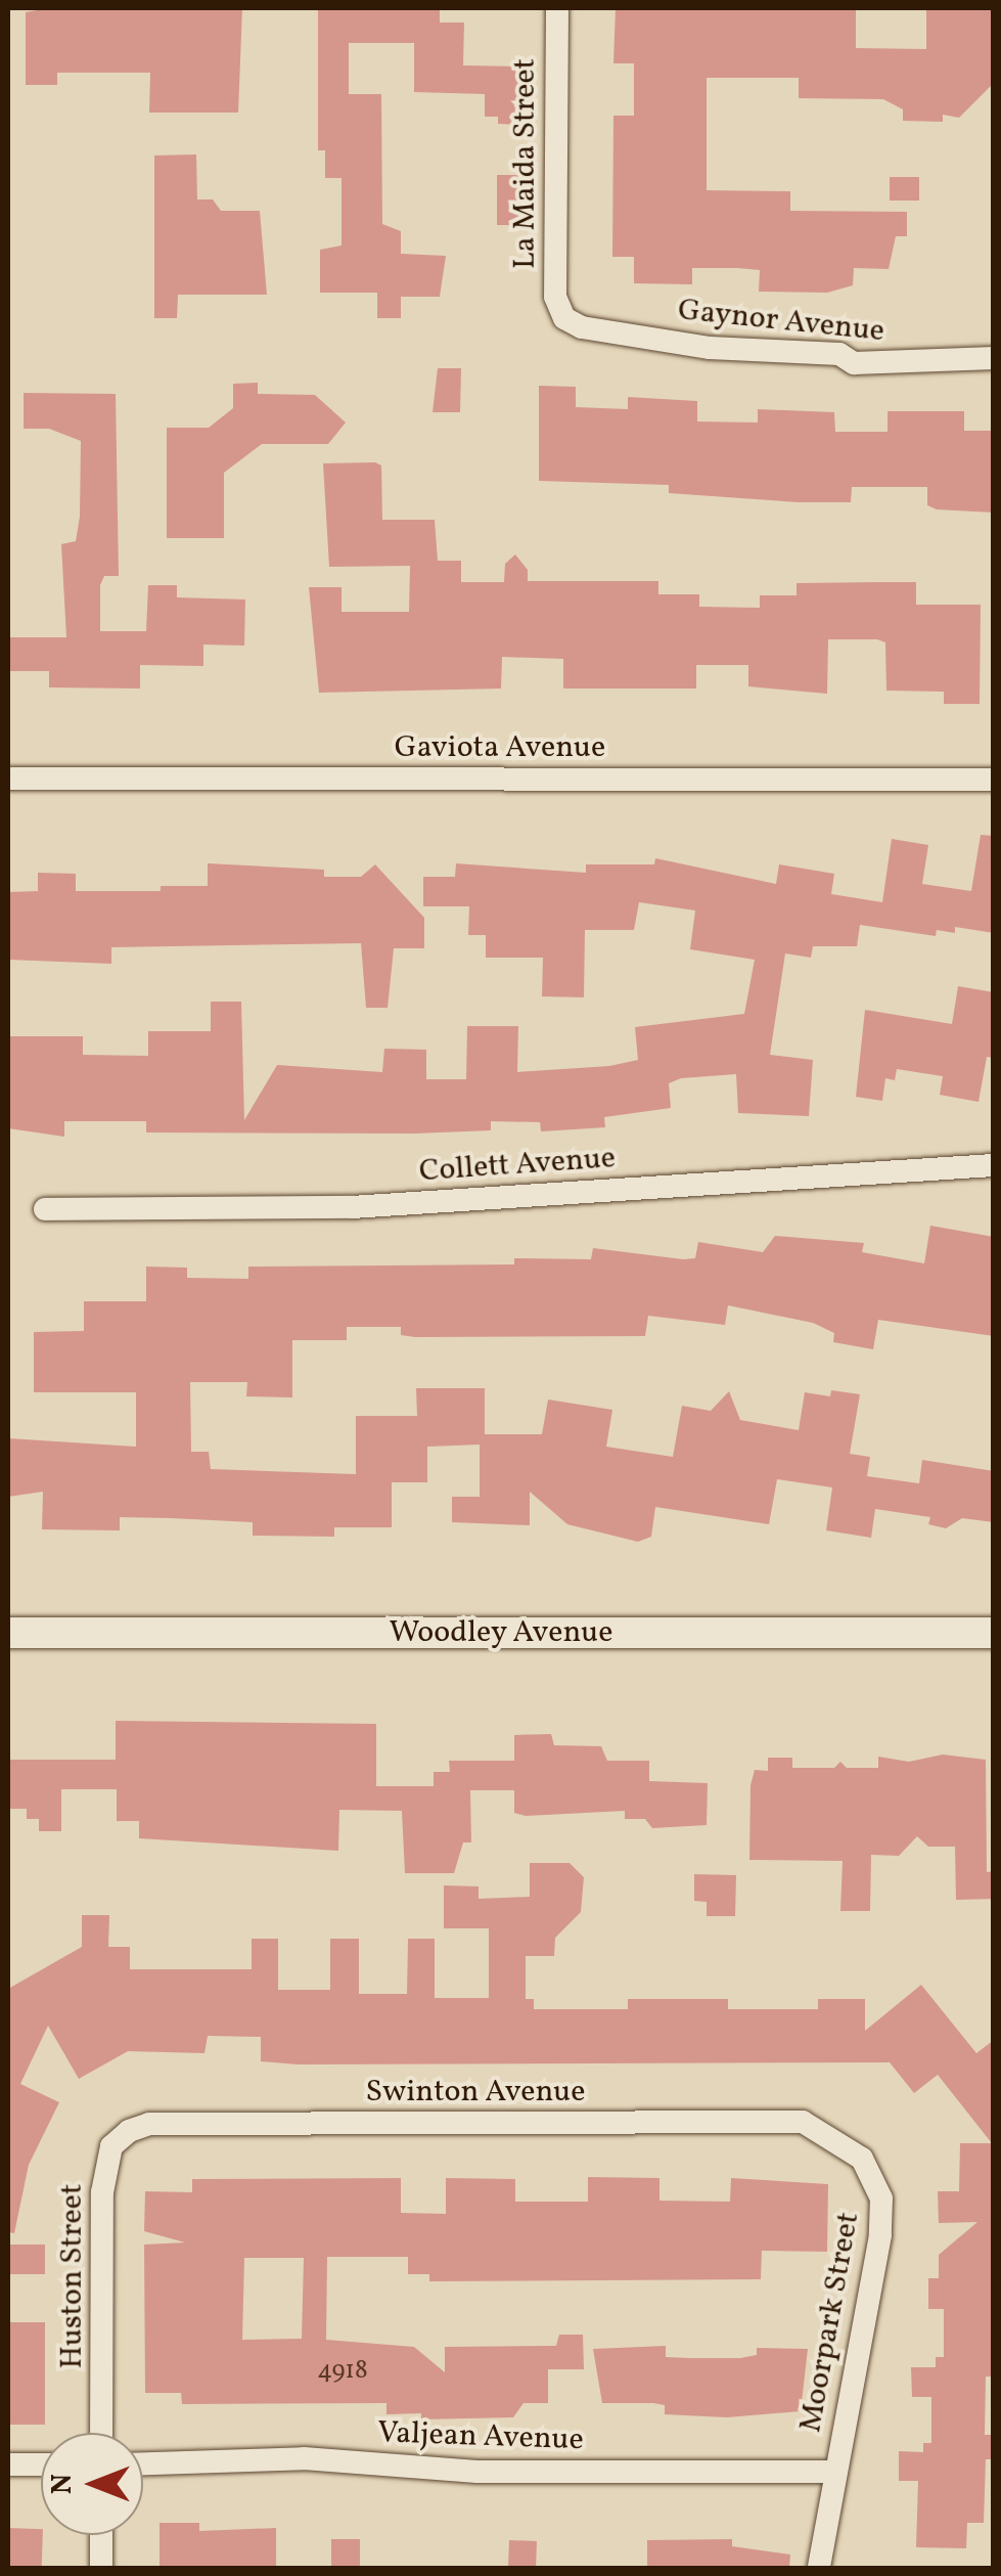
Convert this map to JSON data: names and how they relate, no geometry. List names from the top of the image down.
{
  "streets": {
    "street": [
      "La Maida Street",
      "Gaynor Avenue",
      "Gaviota Avenue",
      "Collett Avenue",
      "Woodley Avenue",
      "Swinton Avenue",
      "Huston Street",
      "Moorpark Street",
      "Valjean Avenue"
    ]
  },
  "crossings": [
    ["La Maida Street", "Gaynor Avenue"],
    ["Swinton Avenue", "Huston Street"],
    ["Swinton Avenue", "Moorpark Street"],
    ["Moorpark Street", "Valjean Avenue"]
  ],
  "house_numbers": ["4918"],
  "north": "left"
}
